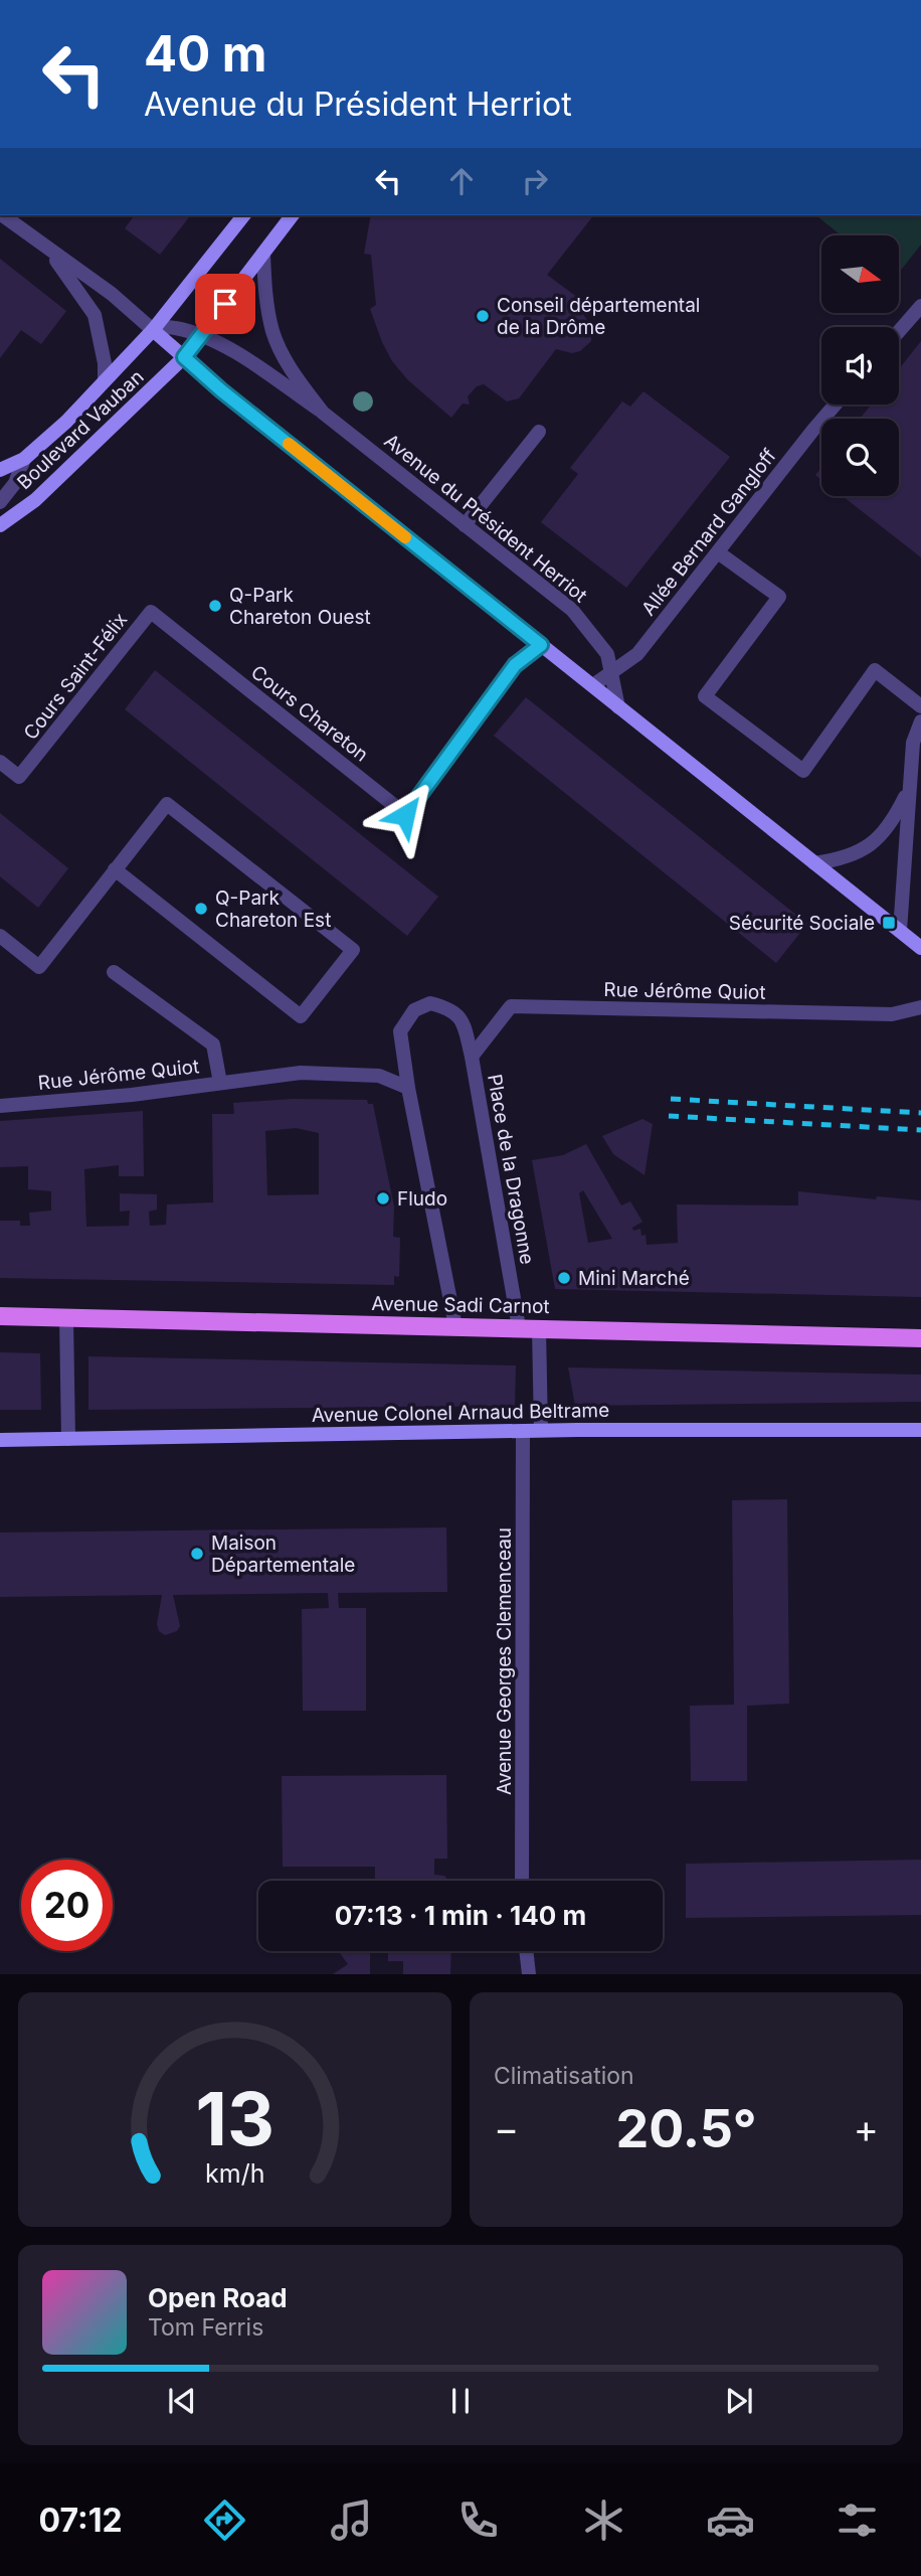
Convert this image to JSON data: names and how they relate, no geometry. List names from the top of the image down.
{
  "streets": {
    "main road": ["Boulevard Vauban", "Avenue Sadi Carnot", "Avenue Colonel Arnaud Beltrame"],
    "street": [
      "Avenue du Président Herriot",
      "Allée Bernard Gangloff",
      "Cours Saint-Félix",
      "Cours Chareton",
      "Rue Jérôme Quiot",
      "Place de la Dragonne",
      "Avenue Georges Clemenceau"
    ]
  },
  "crossings": [
    ["Avenue du Président Herriot", "Allée Bernard Gangloff"],
    ["Cours Saint-Félix", "Cours Chareton"],
    ["Rue Jérôme Quiot", "Place de la Dragonne"],
    ["Place de la Dragonne", "Avenue Sadi Carnot"],
    ["Avenue Colonel Arnaud Beltrame", "Avenue Georges Clemenceau"]
  ],
  "places": {
    "other": [
      "Conseil départemental de la Drôme",
      "Q-Park Chareton Ouest",
      "Q-Park Chareton Est",
      "Fludo",
      "Mini Marché",
      "Maison Départementale"
    ],
    "transit": ["Sécurité Sociale"]
  },
  "north": "right",
  "page": {
    "turn": ["40 m", "Avenue du Président Herriot"],
    "limit": "20",
    "trip": "07:13 · 1 min · 140 m",
    "tile": "Climatisation",
    "heat": ["−", "20.5°", "+"],
    "song": ["Open Road", "Tom Ferris"],
    "tabs": "07:12",
    "gauge": ["13", "km/h"]
  }
}
